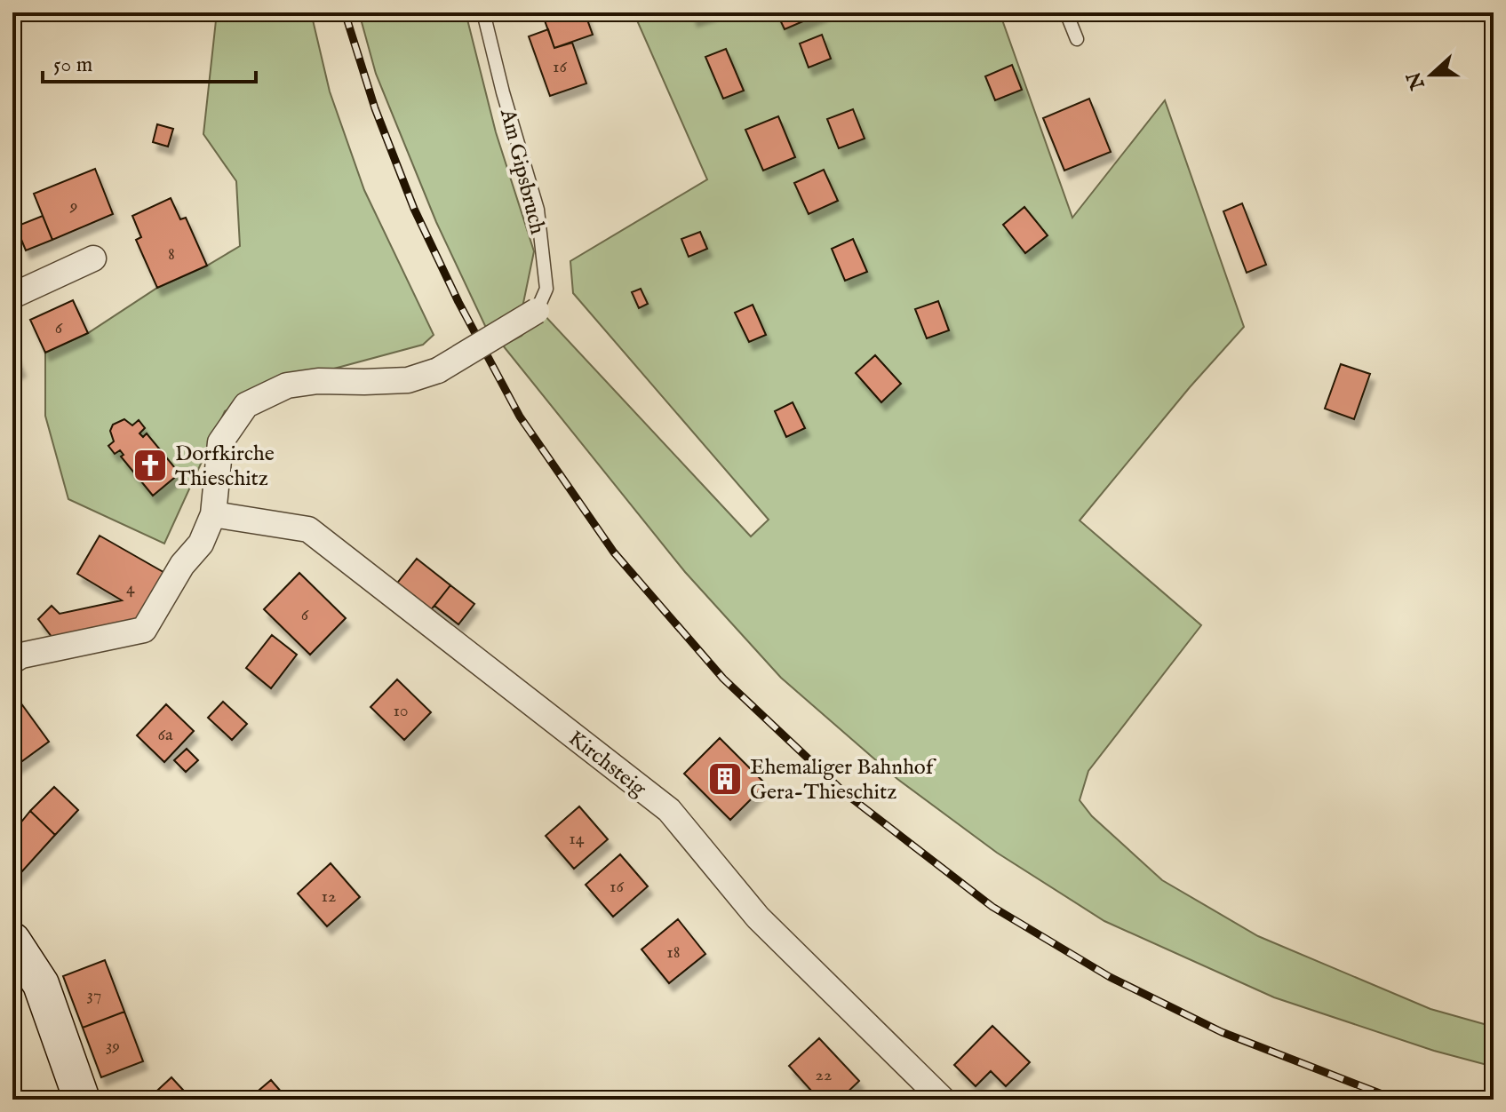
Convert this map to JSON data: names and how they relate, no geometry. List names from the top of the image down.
{
  "streets": {
    "street": ["Am Gipsbruch", "Kirchsteig"]
  },
  "crossings": [
    ["Am Gipsbruch", "Kirchsteig"]
  ],
  "places": {
    "church": ["Dorfkirche Thieschitz"],
    "building": ["Ehemaliger Bahnhof Gera-Thieschitz"]
  },
  "house_numbers": [
    "16",
    "9",
    "8",
    "6",
    "4",
    "6",
    "10",
    "6a",
    "14",
    "16",
    "12",
    "18",
    "37",
    "39",
    "22"
  ],
  "scale_bar": "50 m",
  "north": "left"
}
